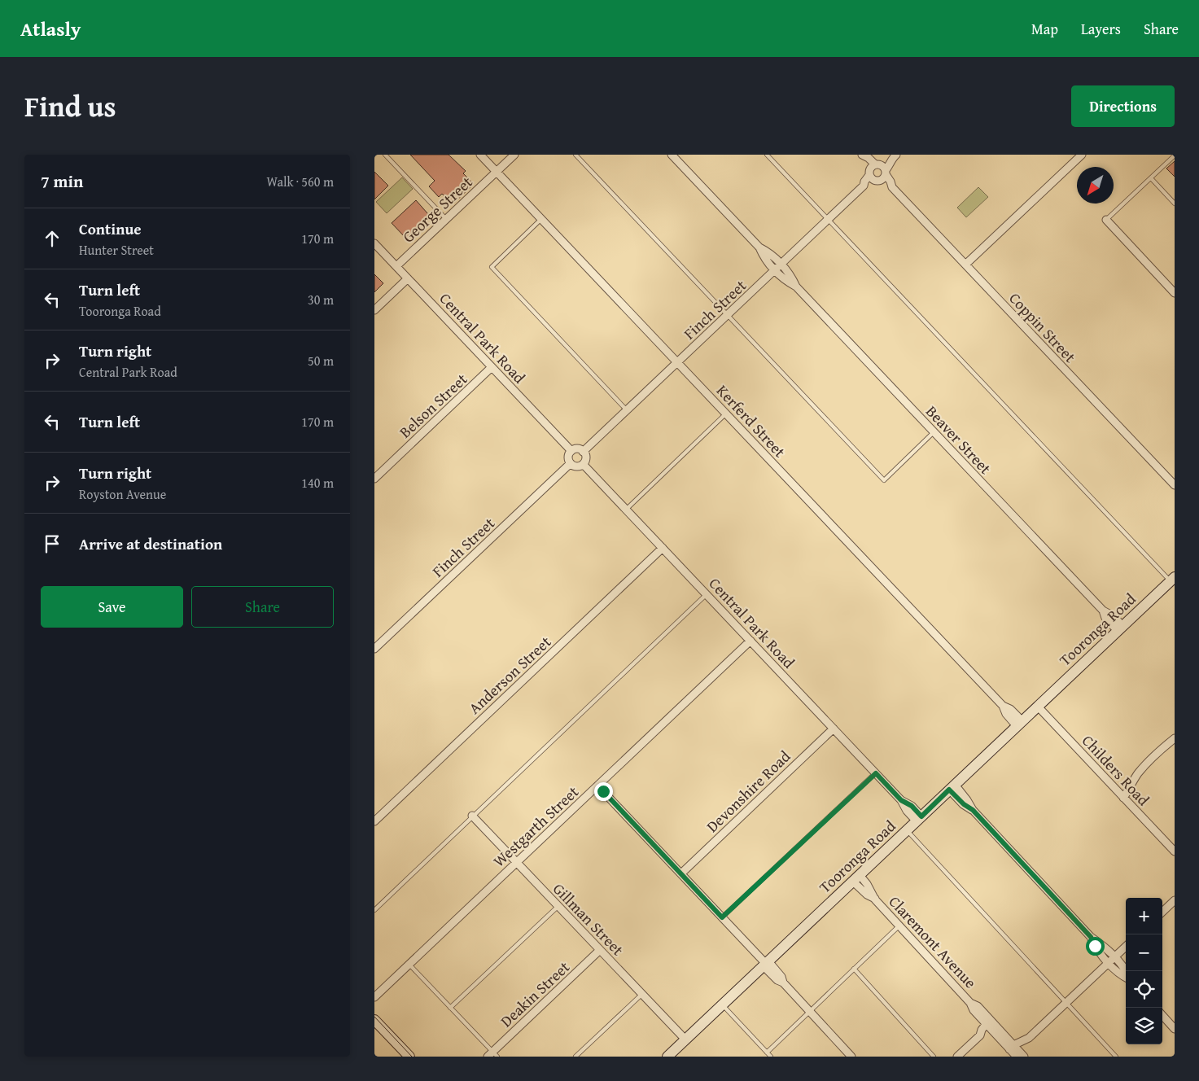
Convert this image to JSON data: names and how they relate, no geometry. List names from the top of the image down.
{
  "streets": {
    "main road": ["Tooronga Road"],
    "street": [
      "George Street",
      "Finch Street",
      "Coppin Street",
      "Central Park Road",
      "Belson Street",
      "Kerferd Street",
      "Beaver Street",
      "Anderson Street",
      "Childers Road",
      "Devonshire Road",
      "Westgarth Street",
      "Gillman Street",
      "Claremont Avenue",
      "Deakin Street"
    ]
  },
  "crossings": [
    ["George Street", "Central Park Road"],
    ["George Street", "Kerferd Street"],
    ["Finch Street", "Coppin Street"],
    ["Finch Street", "Central Park Road"],
    ["Finch Street", "Kerferd Street"],
    ["Finch Street", "Beaver Street"],
    ["Central Park Road", "Belson Street"],
    ["Central Park Road", "Tooronga Road"],
    ["Central Park Road", "Anderson Street"],
    ["Central Park Road", "Devonshire Road"],
    ["Central Park Road", "Westgarth Street"],
    ["Kerferd Street", "Tooronga Road"],
    ["Beaver Street", "Tooronga Road"],
    ["Tooronga Road", "Childers Road"],
    ["Tooronga Road", "Gillman Street"],
    ["Tooronga Road", "Claremont Avenue"],
    ["Westgarth Street", "Gillman Street"],
    ["Gillman Street", "Deakin Street"]
  ],
  "north": "bottom left",
  "page": {
    "header": "Atlasly",
    "nav": ["Map", "Layers", "Share"],
    "title": "Find us",
    "buttons": [
      "Directions",
      ["Save", "Share"]
    ],
    "heading": ["7 min", "Walk · 560 m"],
    "list": [
      ["Continue", "Hunter Street", "170 m"],
      ["Turn left", "Tooronga Road", "30 m"],
      ["Turn right", "Central Park Road", "50 m"],
      ["Turn left", "170 m"],
      ["Turn right", "Royston Avenue", "140 m"],
      "Arrive at destination"
    ],
    "map_buttons": ["+", "−"]
  }
}
